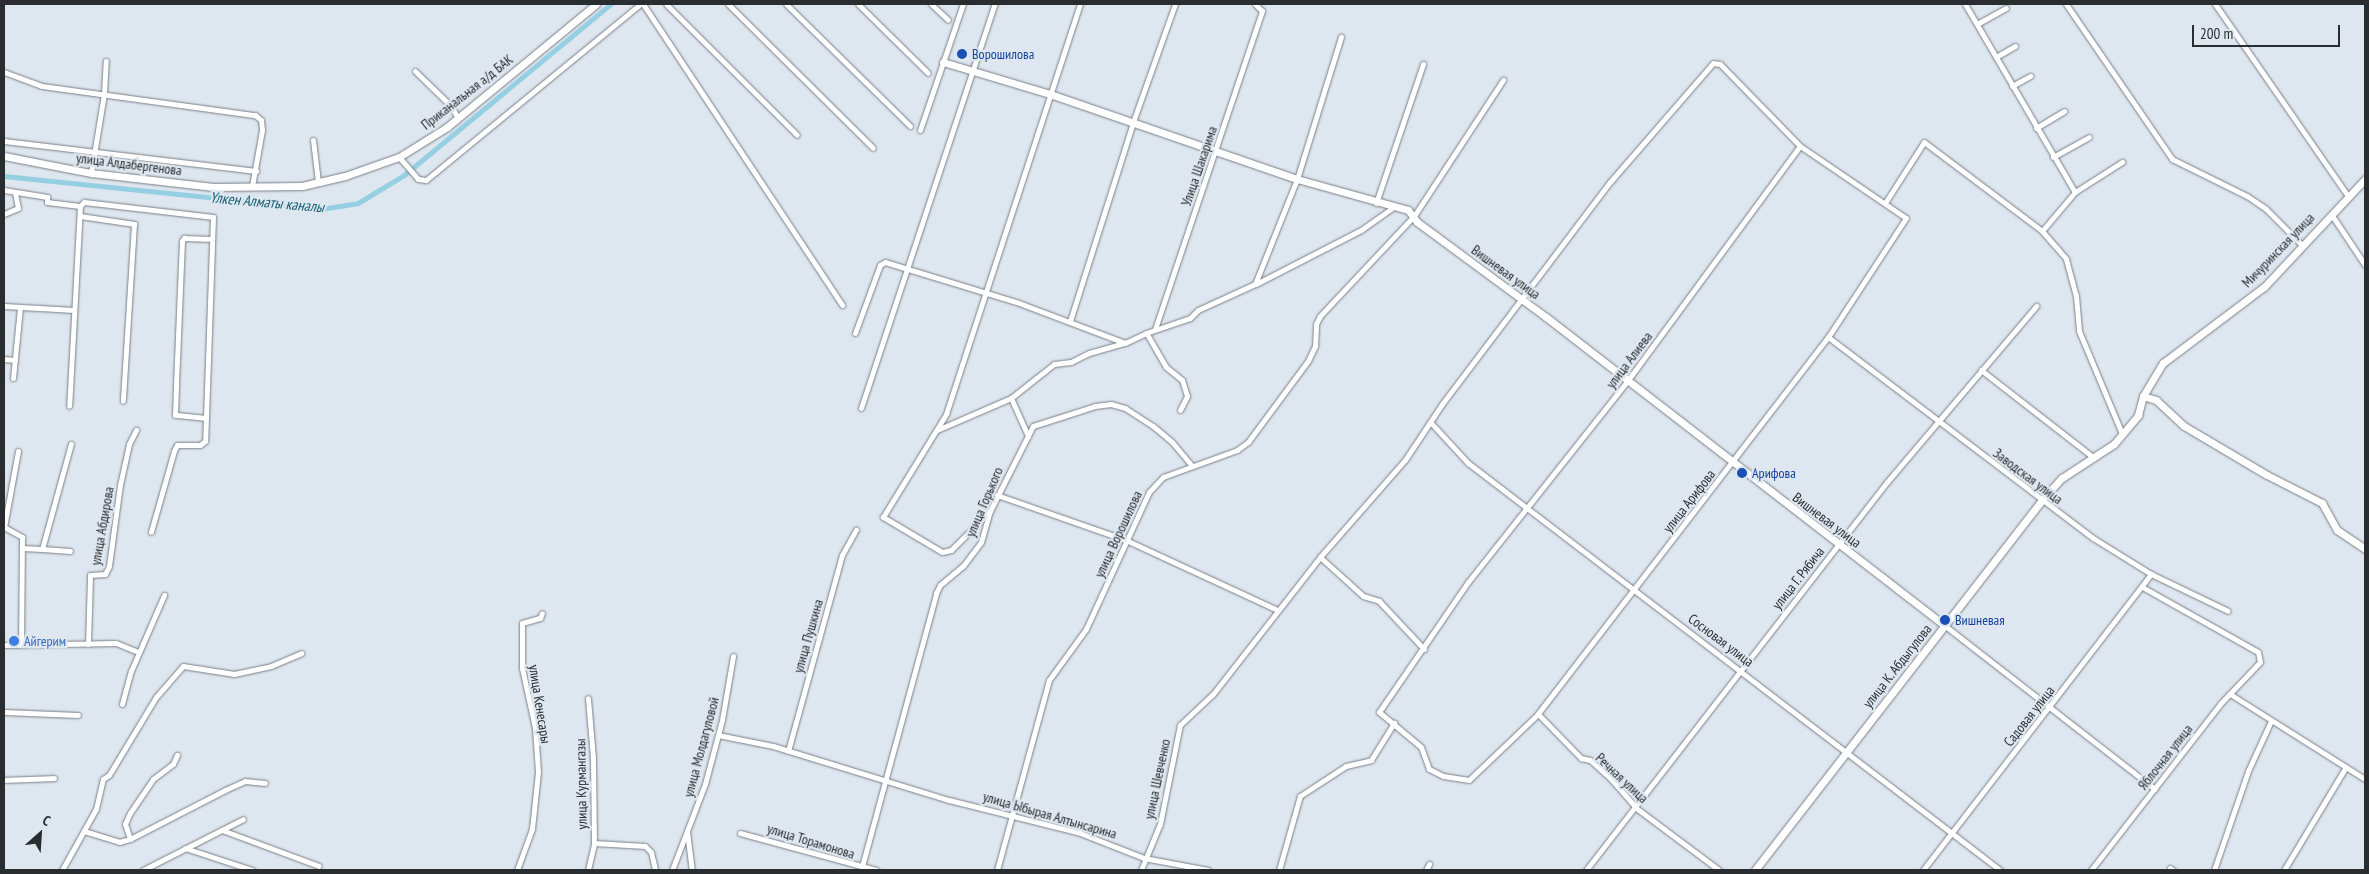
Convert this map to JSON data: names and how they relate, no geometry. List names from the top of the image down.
{
  "streets": {
    "street": [
      "Приканальная а/д БАК",
      "улица Алдабергенова",
      "Улица Шакарима",
      "Мичуринская улица",
      "Вишневая улица",
      "улица Алиева",
      "Заводская улица",
      "улица Арифова",
      "улица Горького",
      "улица Абдирова",
      "улица Ворошилова",
      "улица Г. Рябича",
      "улица Пушкина",
      "Сосновая улица",
      "улица К. Абдыгулова",
      "улица Кенесары",
      "Садовая улица",
      "улица Молдагуловой",
      "Яблочная улица",
      "Речная улица",
      "улица Шевченко",
      "улица Курмангазы",
      "улица Ыбырая Алтынсарина",
      "улица Торамонова"
    ]
  },
  "crossings": [
    ["Приканальная а/д БАК", "улица Алдабергенова"],
    ["Мичуринская улица", "улица К. Абдыгулова"],
    ["Вишневая улица", "улица Алиева"],
    ["Вишневая улица", "улица Арифова"],
    ["Вишневая улица", "улица Ворошилова"],
    ["Вишневая улица", "улица Г. Рябича"],
    ["Вишневая улица", "улица К. Абдыгулова"],
    ["Вишневая улица", "Садовая улица"],
    ["Вишневая улица", "Яблочная улица"],
    ["Вишневая улица", "улица Шевченко"],
    ["улица Алиева", "улица Арифова"],
    ["улица Алиева", "Сосновая улица"],
    ["улица Алиева", "улица Шевченко"],
    ["Заводская улица", "улица Арифова"],
    ["Заводская улица", "улица Г. Рябича"],
    ["Заводская улица", "улица К. Абдыгулова"],
    ["Заводская улица", "Садовая улица"],
    ["улица Арифова", "Сосновая улица"],
    ["улица Арифова", "Речная улица"],
    ["улица Горького", "улица Ворошилова"],
    ["улица Горького", "улица Ыбырая Алтынсарина"],
    ["улица Горького", "улица Торамонова"],
    ["улица Ворошилова", "улица Ыбырая Алтынсарина"],
    ["улица Г. Рябича", "Сосновая улица"],
    ["улица Г. Рябича", "Речная улица"],
    ["улица Пушкина", "улица Ыбырая Алтынсарина"],
    ["Сосновая улица", "улица К. Абдыгулова"],
    ["Сосновая улица", "Садовая улица"],
    ["Сосновая улица", "улица Шевченко"],
    ["Садовая улица", "Яблочная улица"],
    ["улица Молдагуловой", "улица Ыбырая Алтынсарина"],
    ["улица Шевченко", "улица Ыбырая Алтынсарина"]
  ],
  "water": ["Үлкен Алматы каналы"],
  "places": [
    "Ворошилова",
    "Арифова",
    "Вишневая",
    "Айгерим"
  ],
  "scale_bar": "200 m",
  "north": "top right"
}
